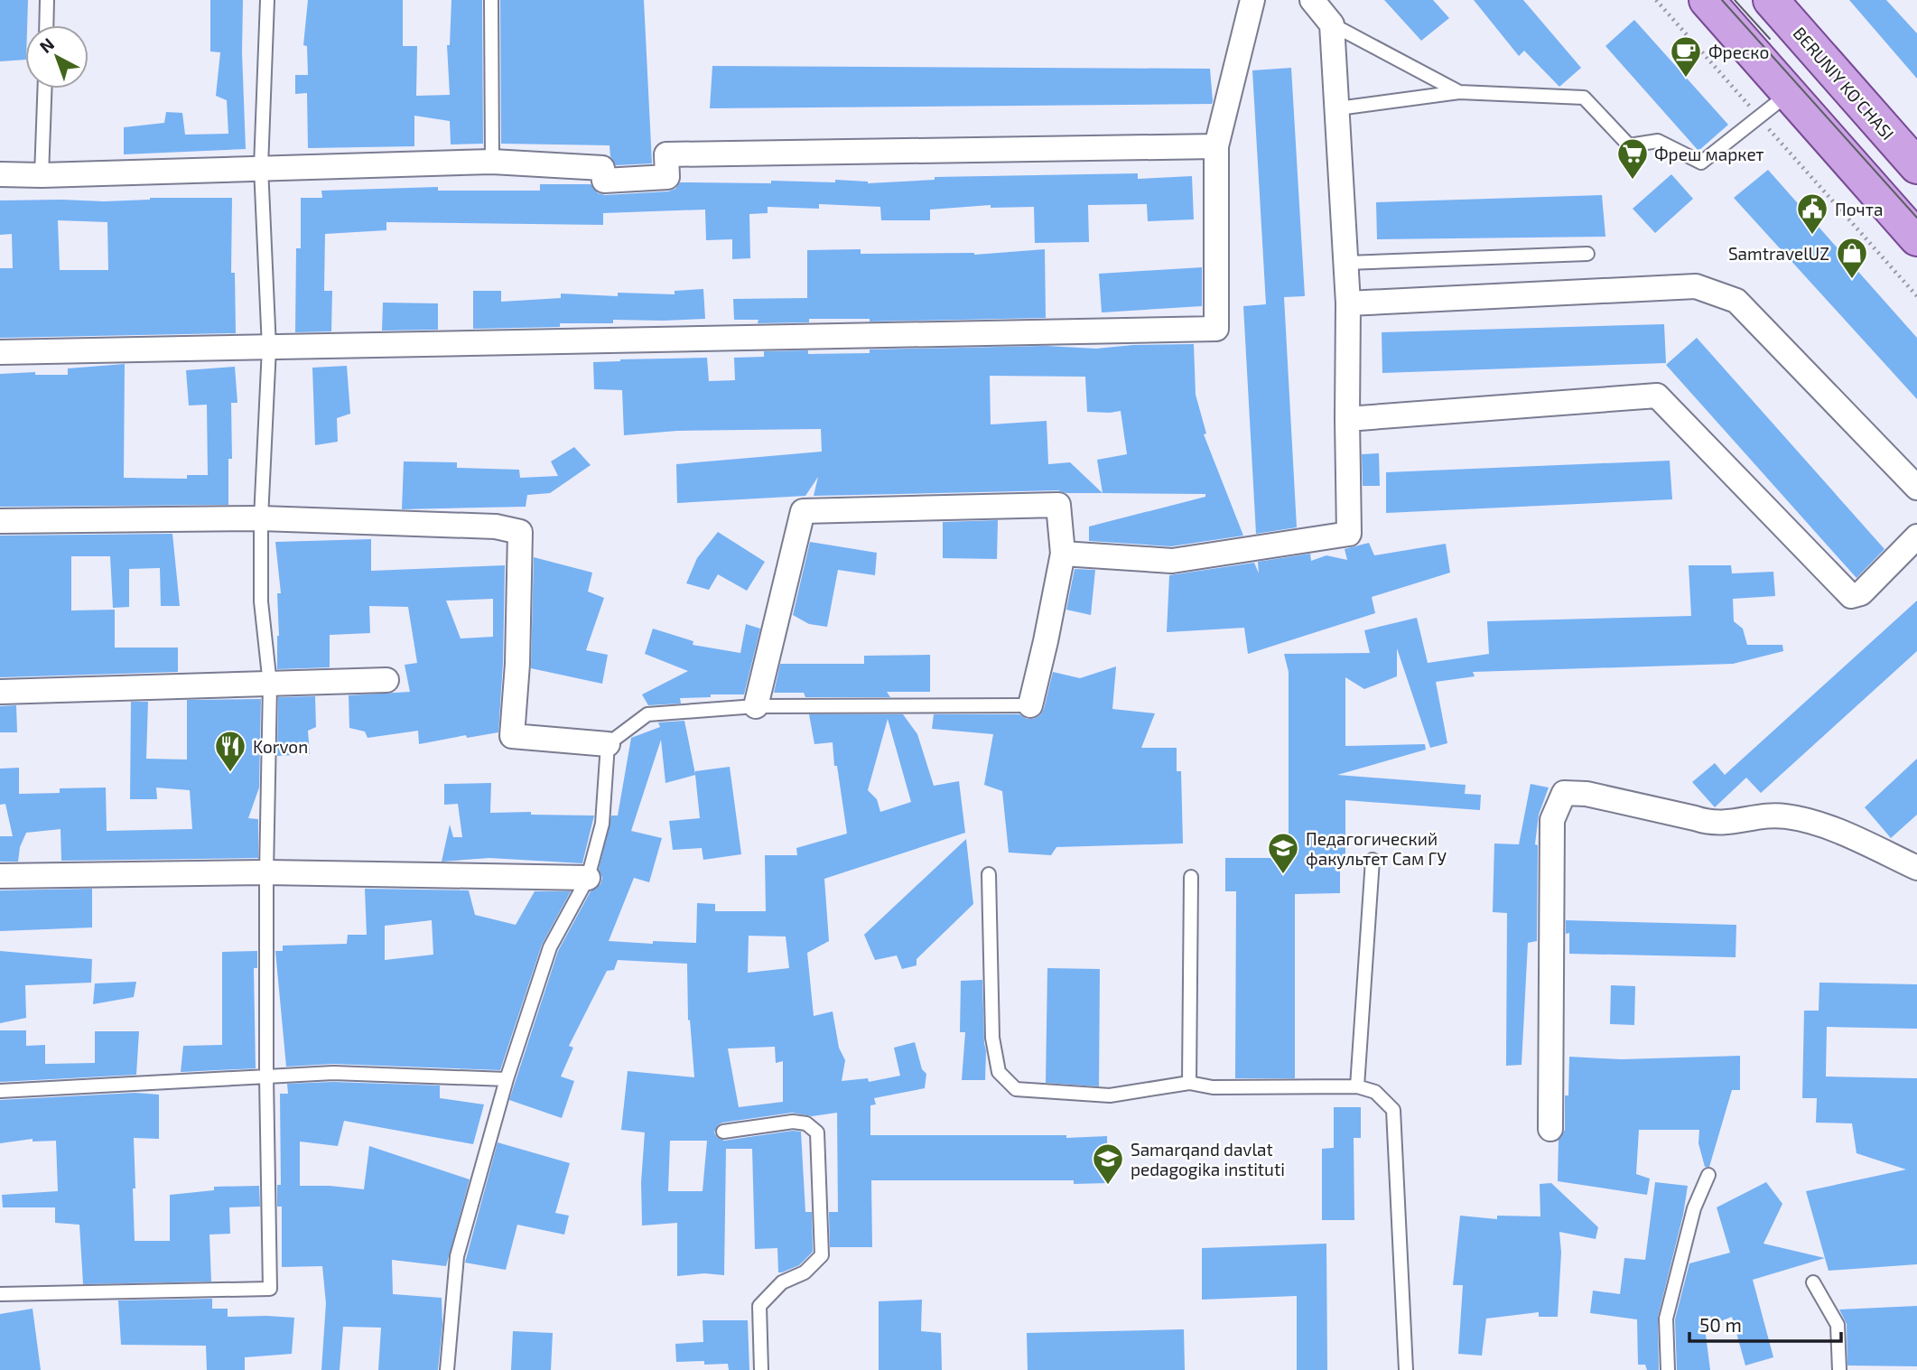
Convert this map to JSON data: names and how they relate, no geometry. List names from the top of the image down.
{
  "streets": {
    "main road": ["BERUNIY KO'CHASI"]
  },
  "places": {
    "cafe": ["Фреско"],
    "supermarket": ["Фреш маркет"],
    "public building": ["Почта"],
    "shop": ["SamtravelUZ"],
    "restaurant": ["Korvon"],
    "school or university": ["Педагогический факультет Сам ГУ", "Samarqand davlat pedagogika instituti"]
  },
  "scale_bar": "50 m",
  "north": "top left"
}
